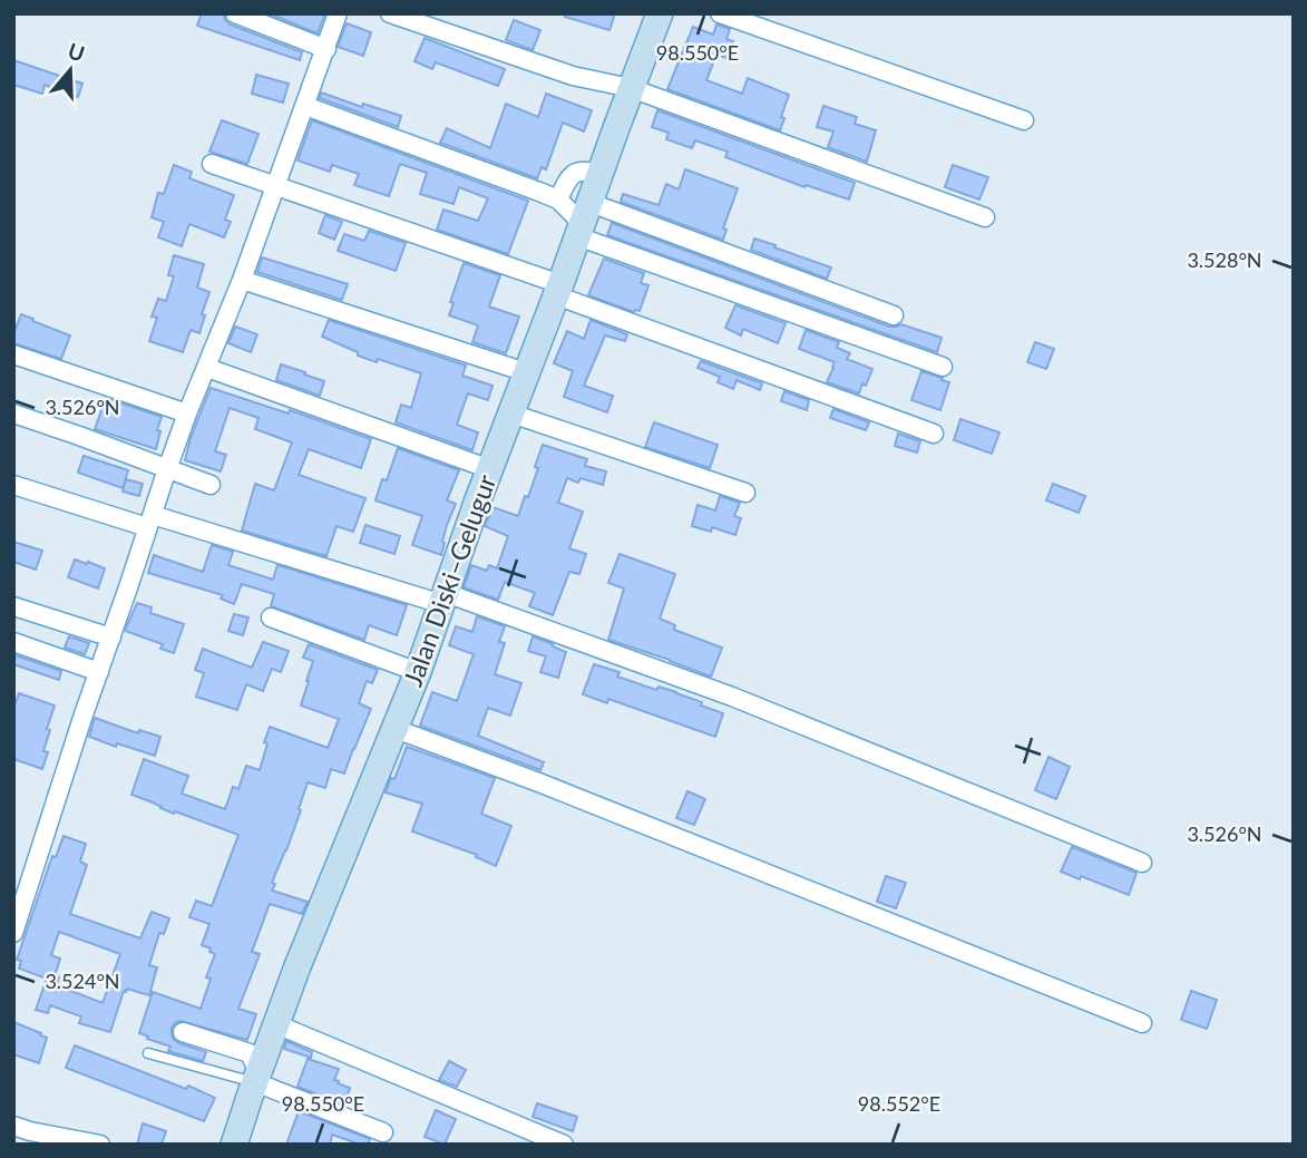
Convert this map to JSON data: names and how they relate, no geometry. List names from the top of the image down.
{
  "streets": {
    "main road": ["Jalan Diski–Gelugur"]
  },
  "north": "top",
  "coordinates": [
    "98.550°E",
    "3.528°N",
    "3.526°N",
    "3.524°N",
    "98.552°E"
  ]
}
